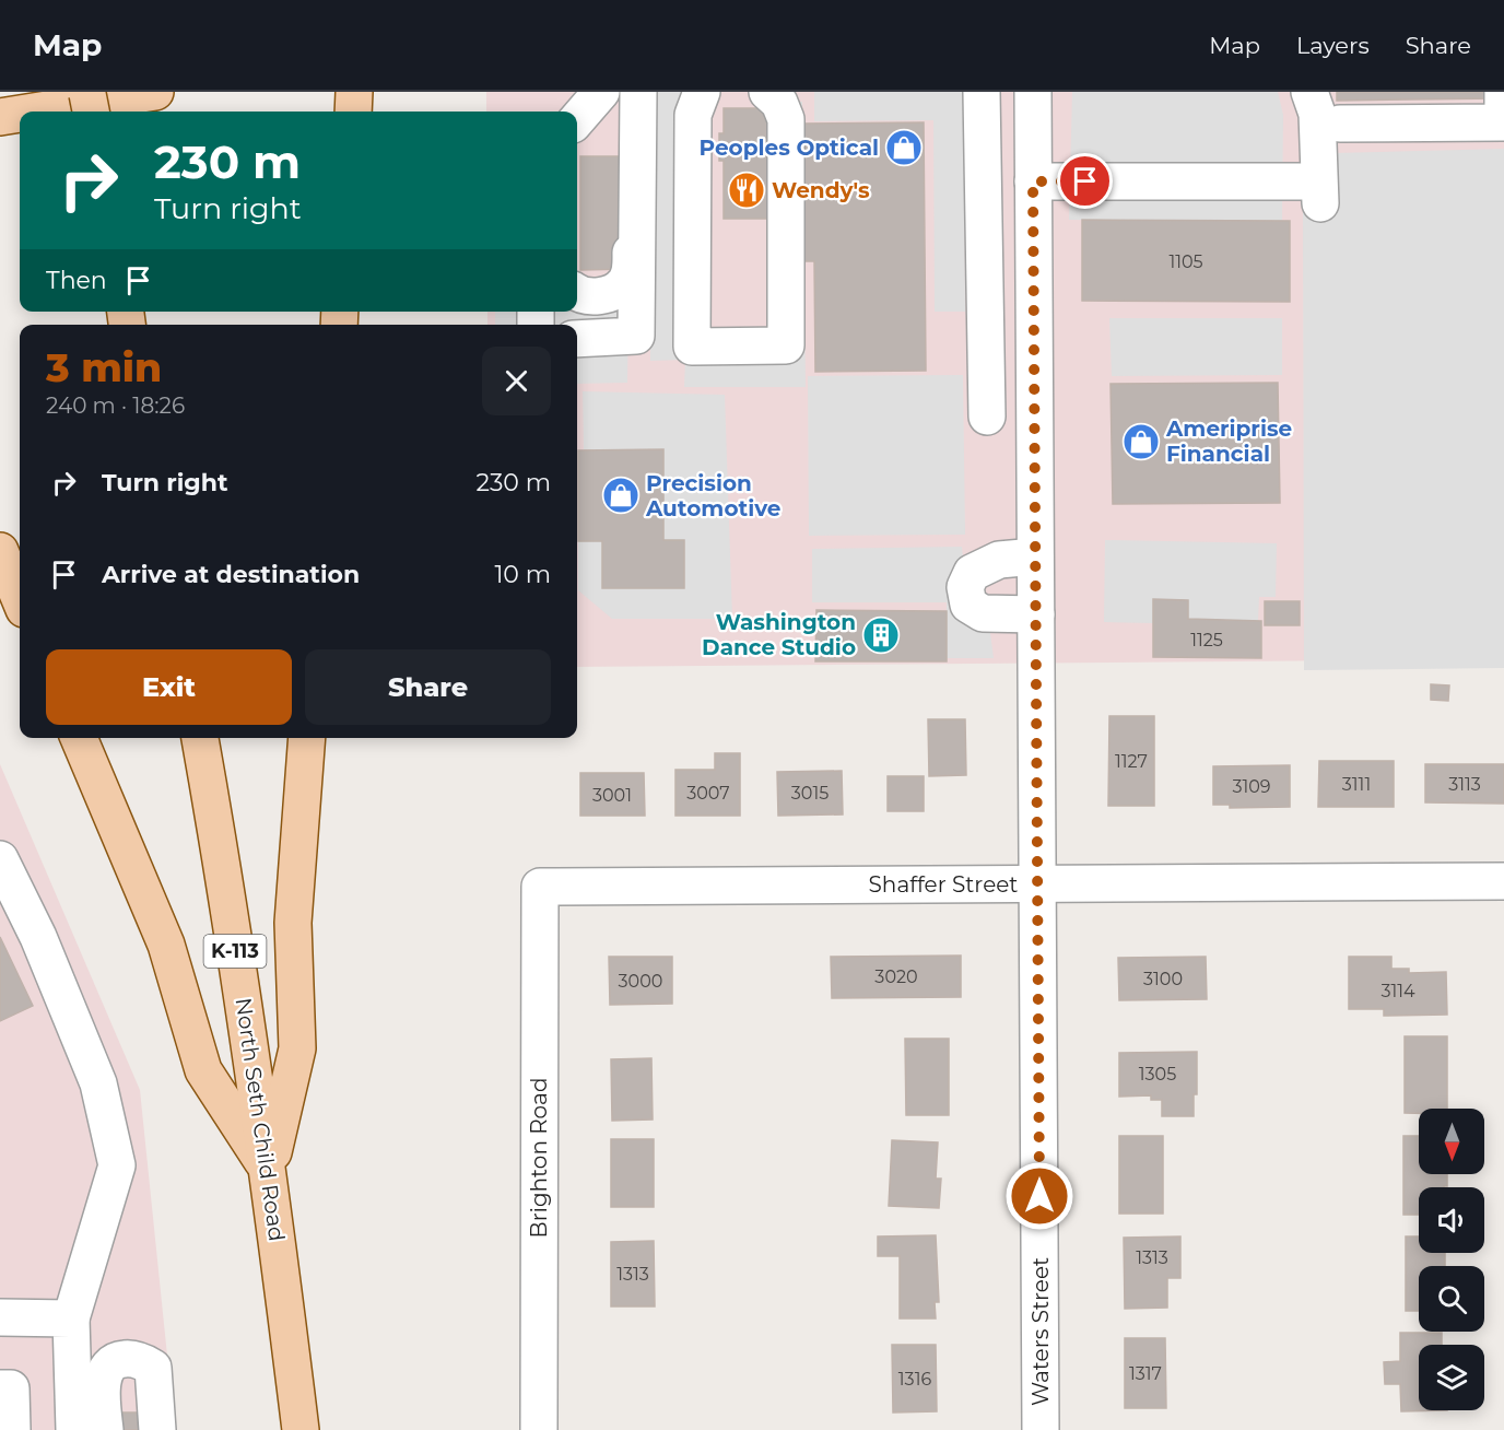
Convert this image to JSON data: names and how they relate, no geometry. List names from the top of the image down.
{
  "streets": {
    "main road": ["K-113", "North Seth Child Road"],
    "street": ["Shaffer Street", "Brighton Road", "Waters Street"]
  },
  "crossings": [
    ["Shaffer Street", "Brighton Road"],
    ["Shaffer Street", "Waters Street"]
  ],
  "places": {
    "shop": ["Peoples Optical", "Ameriprise Financial", "Precision Automotive"],
    "restaurant": ["Wendy's"],
    "building": ["Washington Dance Studio"]
  },
  "house_numbers": [
    "1105",
    "1125",
    "1127",
    "3111",
    "3113",
    "3109",
    "3007",
    "3015",
    "3001",
    "3020",
    "3100",
    "3000",
    "3114",
    "1305",
    "1313",
    "1313",
    "1317",
    "1316"
  ],
  "north": "bottom",
  "page": {
    "header": "Map",
    "nav": ["Map", "Layers", "Share"],
    "turn": ["230 m", "Turn right"],
    "then": "Then",
    "heading": ["3 min", "240 m · 18:26"],
    "list": [
      {
        "name": "Turn right",
        "value": "230 m"
      },
      {
        "name": "Arrive at destination",
        "value": "10 m"
      }
    ],
    "buttons": ["Exit", "Share"]
  }
}
